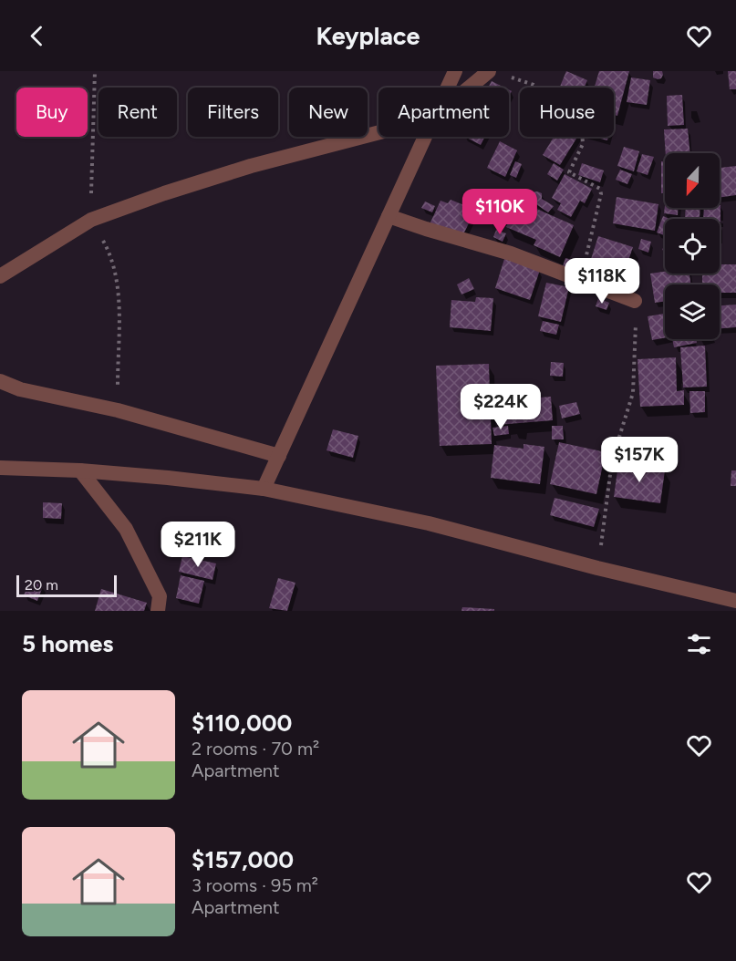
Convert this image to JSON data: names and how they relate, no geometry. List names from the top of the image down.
{
  "scale_bar": "20 m",
  "north": "bottom",
  "page": {
    "header": "Keyplace",
    "chip": [
      "Buy",
      "Rent",
      "Filters",
      "New",
      "Apartment",
      "House"
    ],
    "price": [
      "$110K",
      "$118K",
      "$224K",
      "$157K",
      "$211K"
    ],
    "scale": "20 m",
    "heading": "5 homes",
    "list": [
      {
        "name": "$110,000",
        "note": "2 rooms · 70 m² · Apartment"
      },
      {
        "name": "$157,000",
        "note": "3 rooms · 95 m² · Apartment"
      }
    ]
  }
}
